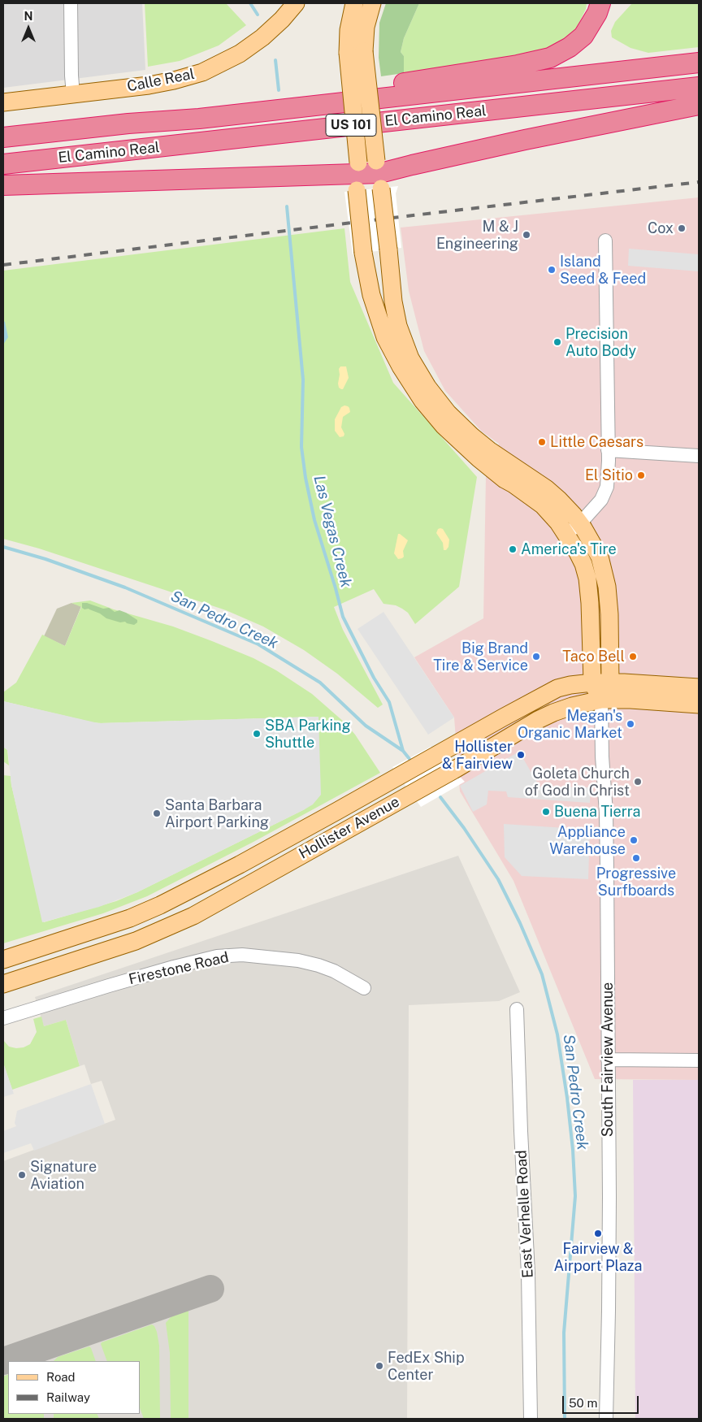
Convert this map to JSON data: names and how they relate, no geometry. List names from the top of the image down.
{
  "streets": {
    "highway": ["El Camino Real", "US 101"],
    "main road": ["Calle Real", "Hollister Avenue", "South Fairview Avenue"],
    "street": ["Firestone Road", "East Verhelle Road"]
  },
  "crossings": [
    ["Hollister Avenue", "South Fairview Avenue"]
  ],
  "water": ["Las Vegas Creek", "San Pedro Creek"],
  "places": [
    "Cox",
    "M & J Engineering",
    "Island Seed & Feed",
    "Precision Auto Body",
    "Little Caesars",
    "El Sitio",
    "America's Tire",
    "Big Brand Tire & Service",
    "Taco Bell",
    "Megan's Organic Market",
    "SBA Parking Shuttle",
    "Hollister & Fairview",
    "Goleta Church of God in Christ",
    "Buena Tierra",
    "Santa Barbara Airport Parking",
    "Appliance Warehouse",
    "Progressive Surfboards",
    "Signature Aviation",
    "Fairview & Airport Plaza",
    "FedEx Ship Center"
  ],
  "legend": ["Road", "Railway"],
  "scale_bar": "50 m",
  "north": "top"
}
